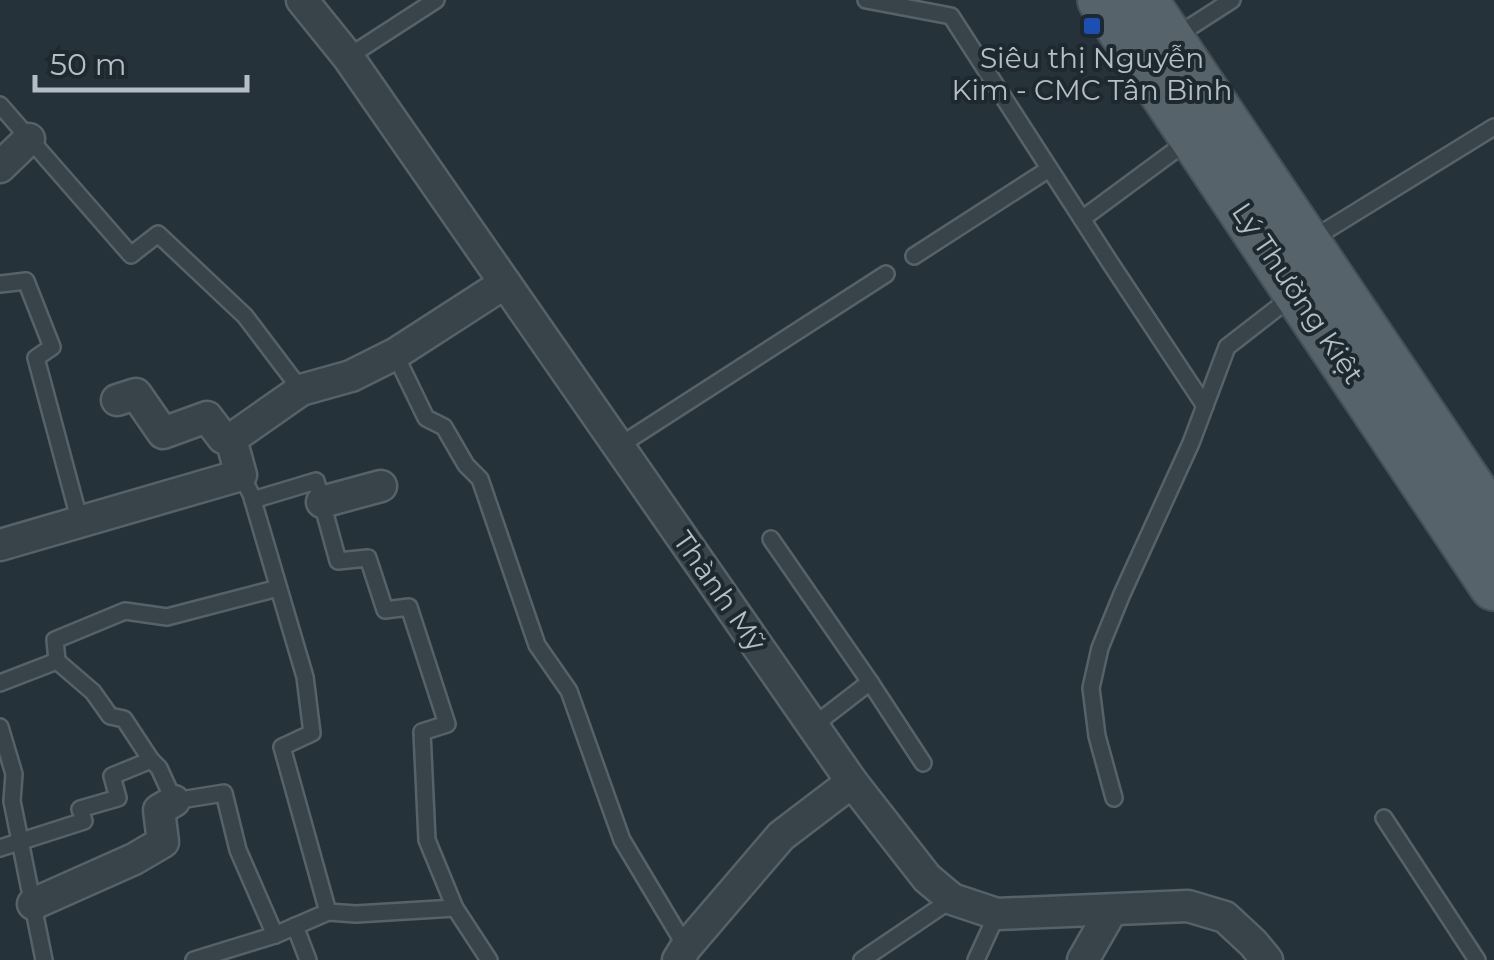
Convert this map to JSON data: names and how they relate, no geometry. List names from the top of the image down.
{
  "streets": {
    "main road": ["Lý Thường Kiệt"],
    "street": ["Thành Mỹ"]
  },
  "places": {
    "transit": ["Siêu thị Nguyễn Kim - CMC Tân Bình"]
  },
  "scale_bar": "50 m"
}
